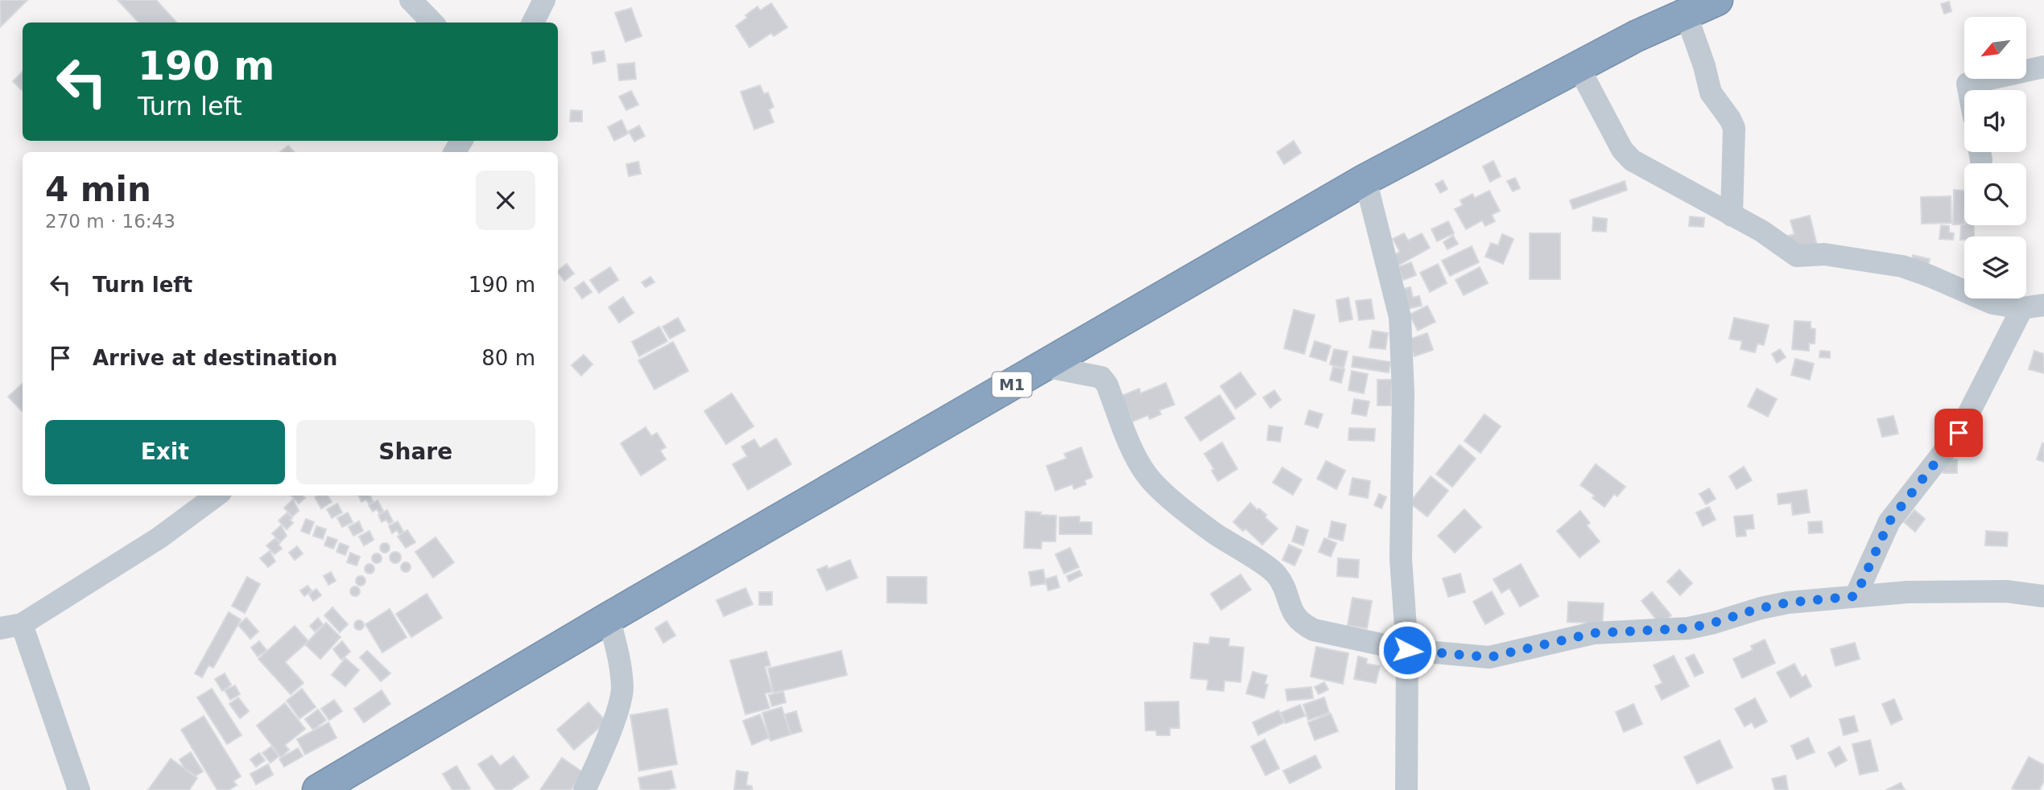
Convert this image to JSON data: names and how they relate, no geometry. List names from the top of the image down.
{
  "streets": {
    "highway": ["M1"]
  },
  "north": "bottom left",
  "page": {
    "turn": ["190 m", "Turn left"],
    "heading": ["4 min", "270 m · 16:43"],
    "list": [
      {
        "name": "Turn left",
        "value": "190 m"
      },
      {
        "name": "Arrive at destination",
        "value": "80 m"
      }
    ],
    "buttons": ["Exit", "Share"]
  }
}
